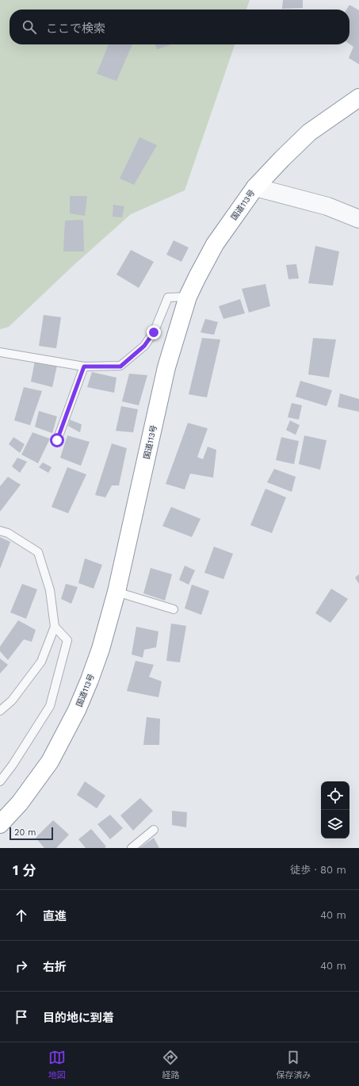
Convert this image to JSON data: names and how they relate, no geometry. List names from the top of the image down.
{
  "streets": {
    "highway": ["国道113号"]
  },
  "scale_bar": "20 m",
  "page": {
    "search": "ここで検索",
    "scale": "20 m",
    "heading": ["1 分", "徒歩 · 80 m"],
    "list": [
      ["直進", "40 m"],
      ["右折", "40 m"],
      "目的地に到着"
    ],
    "nav": ["地図", "経路", "保存済み"]
  }
}
